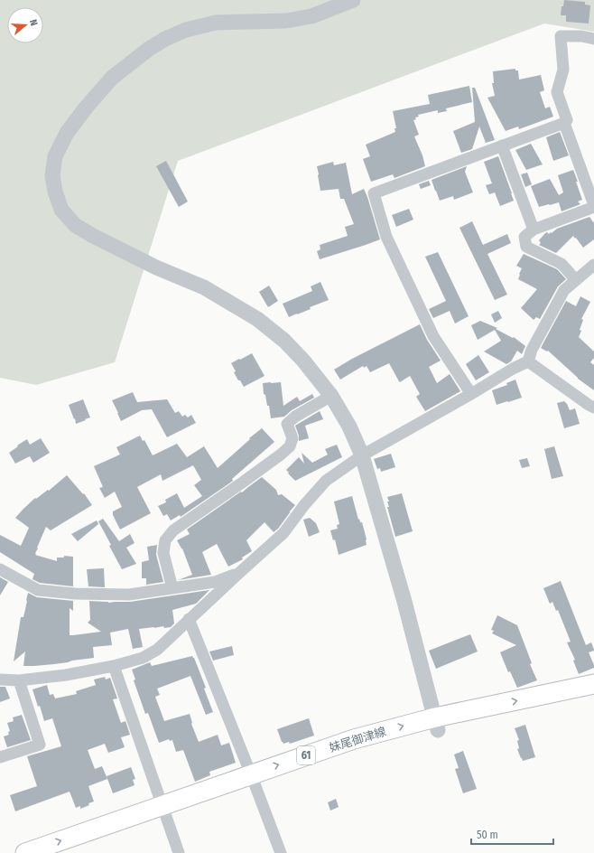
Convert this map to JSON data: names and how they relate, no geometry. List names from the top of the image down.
{
  "streets": {
    "main road": ["妹尾御津線", "61"]
  },
  "scale_bar": "50 m",
  "north": "right"
}
